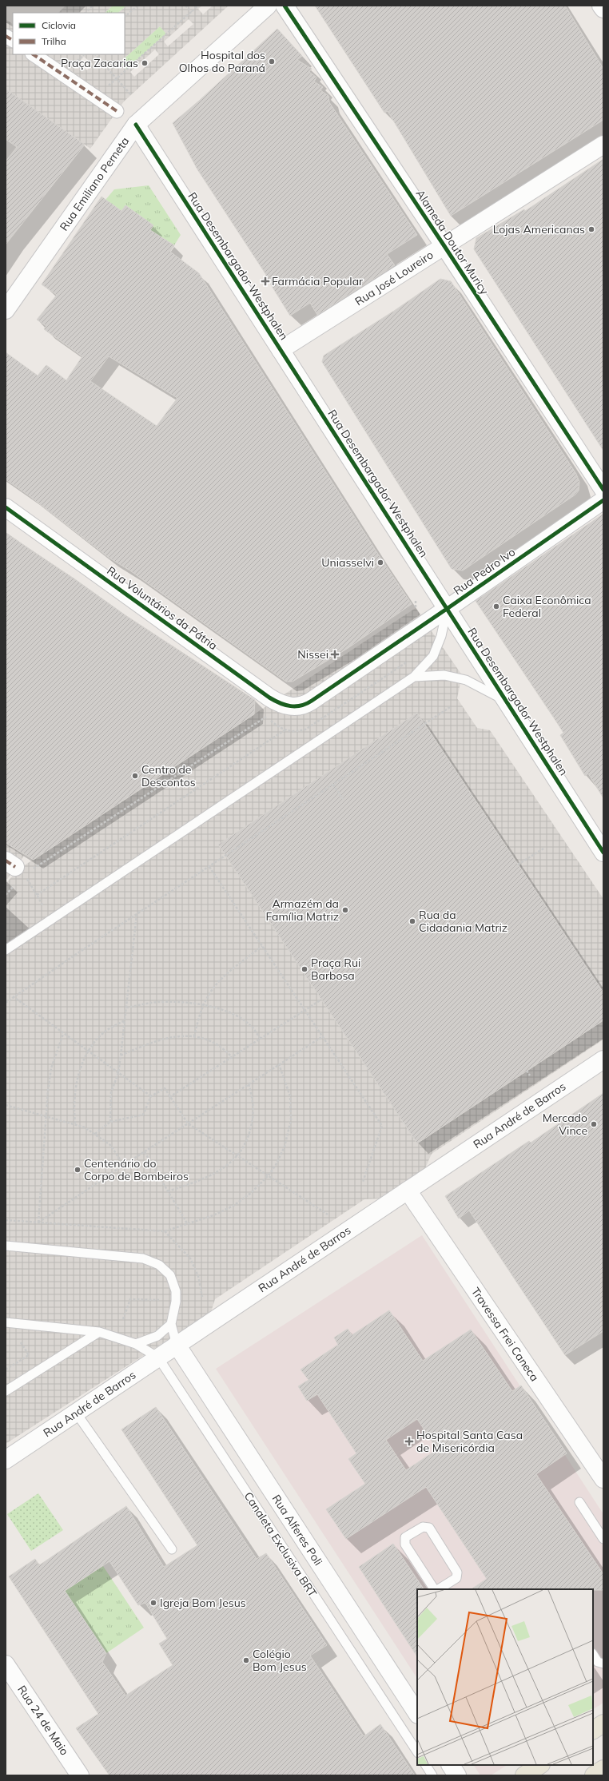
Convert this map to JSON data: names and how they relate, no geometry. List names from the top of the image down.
{
  "streets": {
    "street": [
      "Rua Emiliano Perneta",
      "Alameda Doutor Muricy",
      "Rua Desembargador Westphalen",
      "Rua José Loureiro",
      "Rua Pedro Ivo",
      "Rua Voluntários da Pátria",
      "Rua André de Barros",
      "Travessa Frei Caneca",
      "Rua Alferes Poli",
      "Rua 24 de Maio"
    ],
    "lane": ["Canaleta Exclusiva BRT"]
  },
  "crossings": [
    ["Rua Emiliano Perneta", "Rua Desembargador Westphalen"],
    ["Alameda Doutor Muricy", "Rua José Loureiro"],
    ["Rua Desembargador Westphalen", "Rua José Loureiro"],
    ["Rua Desembargador Westphalen", "Rua Pedro Ivo"],
    ["Rua Pedro Ivo", "Rua Voluntários da Pátria"],
    ["Rua André de Barros", "Travessa Frei Caneca"],
    ["Rua André de Barros", "Rua Alferes Poli"],
    ["Rua André de Barros", "Canaleta Exclusiva BRT"]
  ],
  "places": {
    "other": [
      "Hospital dos Olhos do Paraná",
      "Praça Zacarias",
      "Lojas Americanas",
      "Uniasselvi",
      "Caixa Econômica Federal",
      "Centro de Descontos",
      "Armazém da Família Matriz",
      "Rua da Cidadania Matriz",
      "Praça Rui Barbosa",
      "Mercado Vince",
      "Centenário do Corpo de Bombeiros",
      "Igreja Bom Jesus",
      "Colégio Bom Jesus"
    ],
    "health": ["Farmácia Popular", "Nissei", "Hospital Santa Casa de Misericórdia"]
  },
  "legend": ["Ciclovia", "Trilha"]
}
